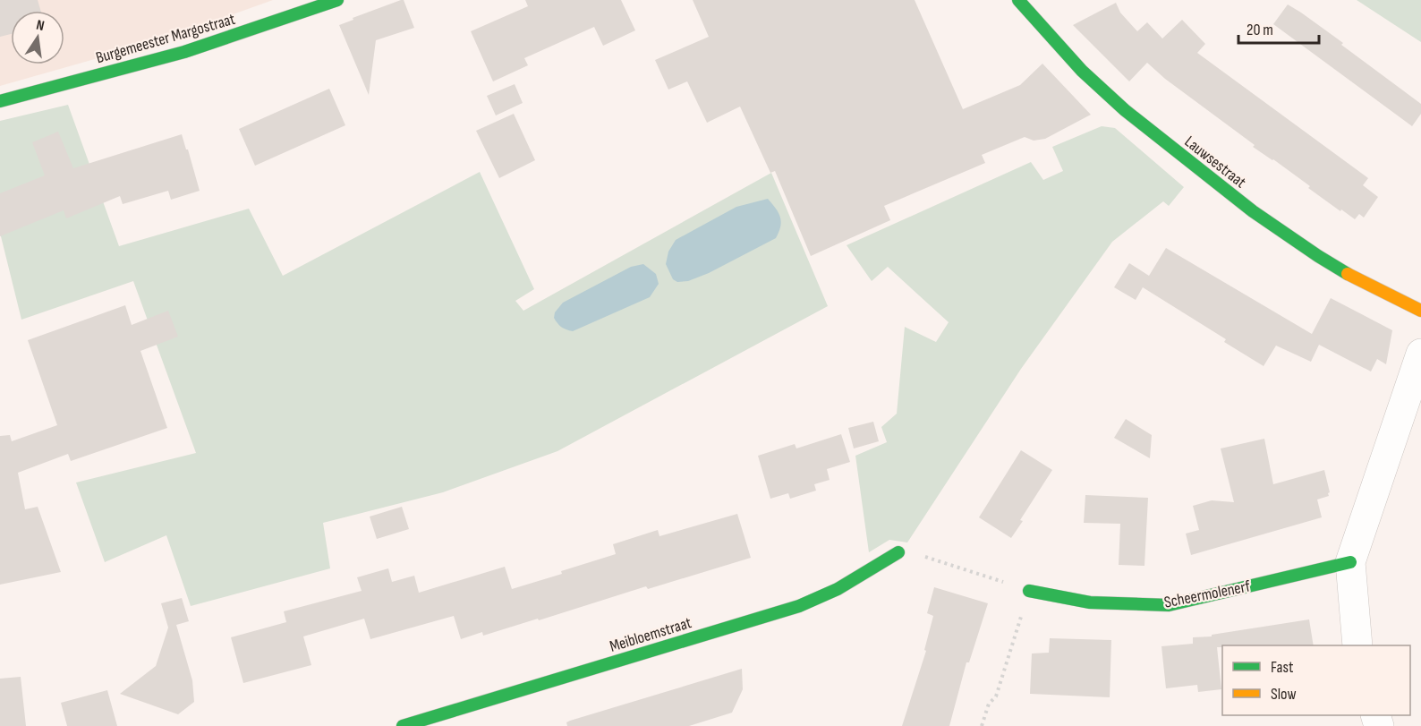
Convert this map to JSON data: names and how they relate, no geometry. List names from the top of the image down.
{
  "streets": {
    "street": [
      "Burgemeester Margostraat",
      "Lauwsestraat",
      "Scheermolenerf",
      "Meibloemstraat"
    ]
  },
  "legend": ["Fast", "Slow"],
  "scale_bar": "20 m",
  "north": "top"
}
